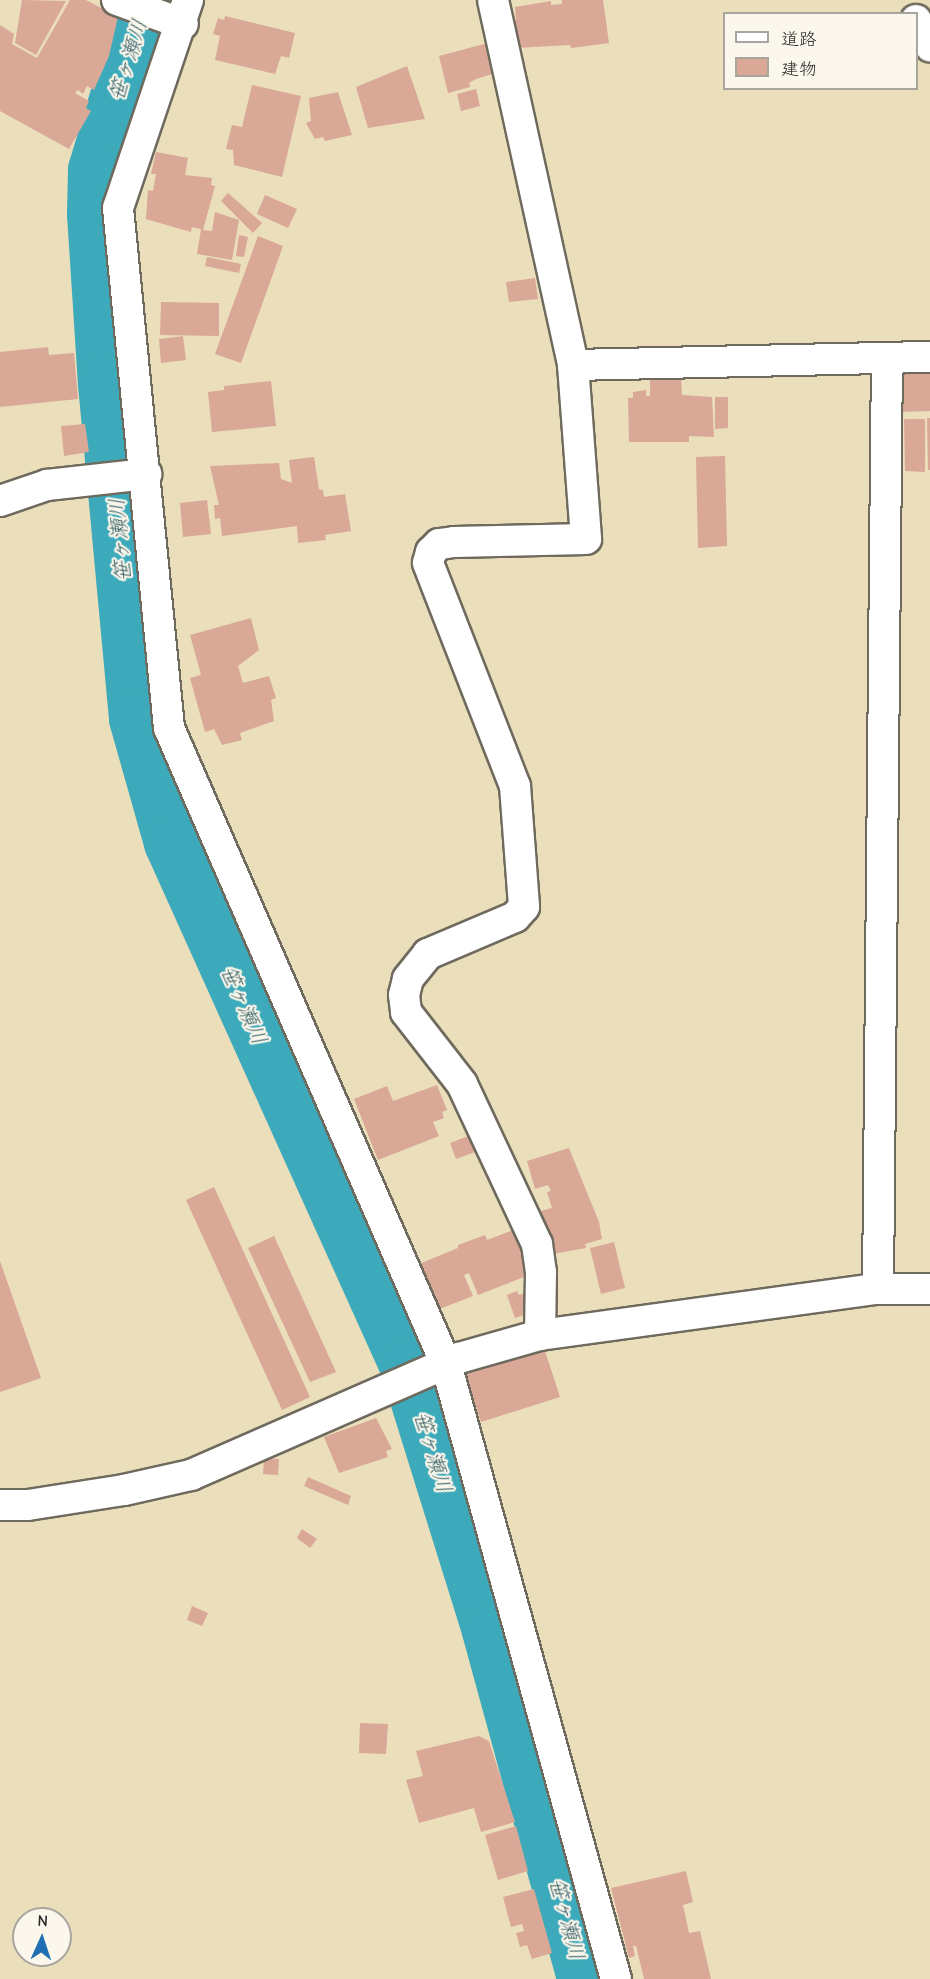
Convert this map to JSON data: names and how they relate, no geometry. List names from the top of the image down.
{
  "water": ["笹ヶ瀬川"],
  "legend": ["道路", "建物"],
  "north": "top"
}
